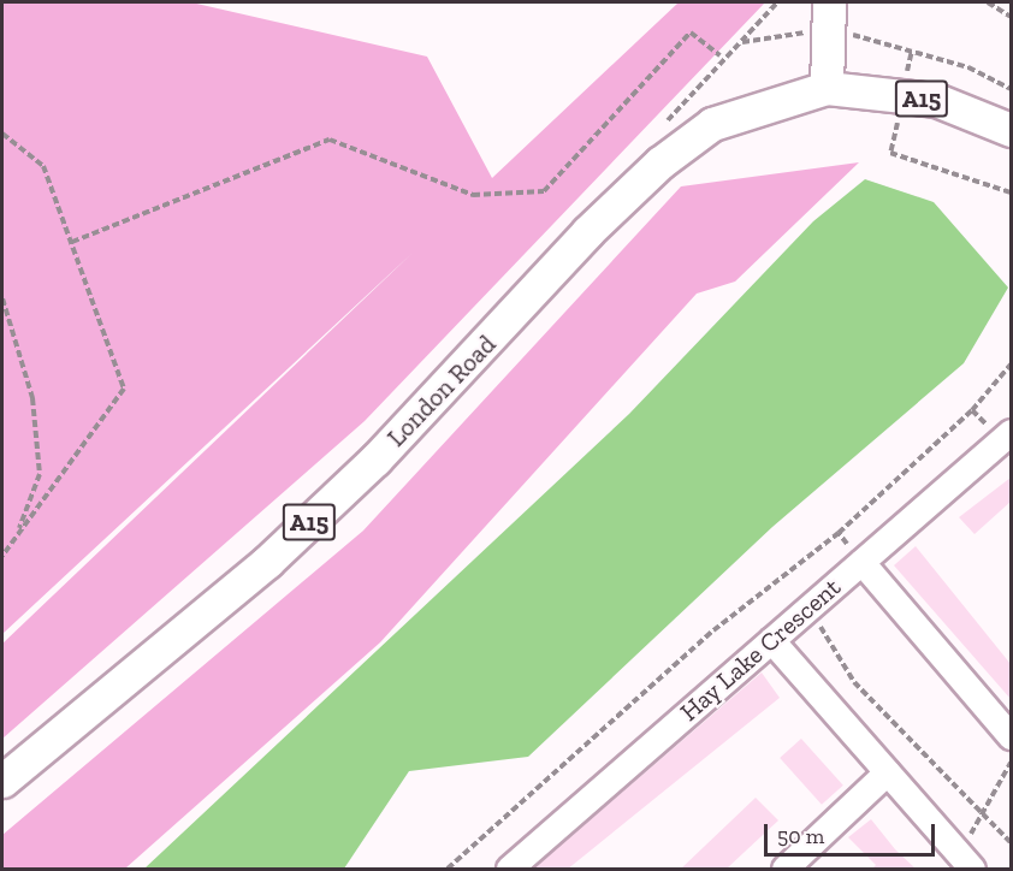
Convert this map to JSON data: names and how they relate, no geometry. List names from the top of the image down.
{
  "streets": {
    "main road": ["A15", "London Road"],
    "street": ["Hay Lake Crescent"]
  },
  "crossings": [
    ["A15", "London Road"]
  ],
  "scale_bar": "50 m"
}
